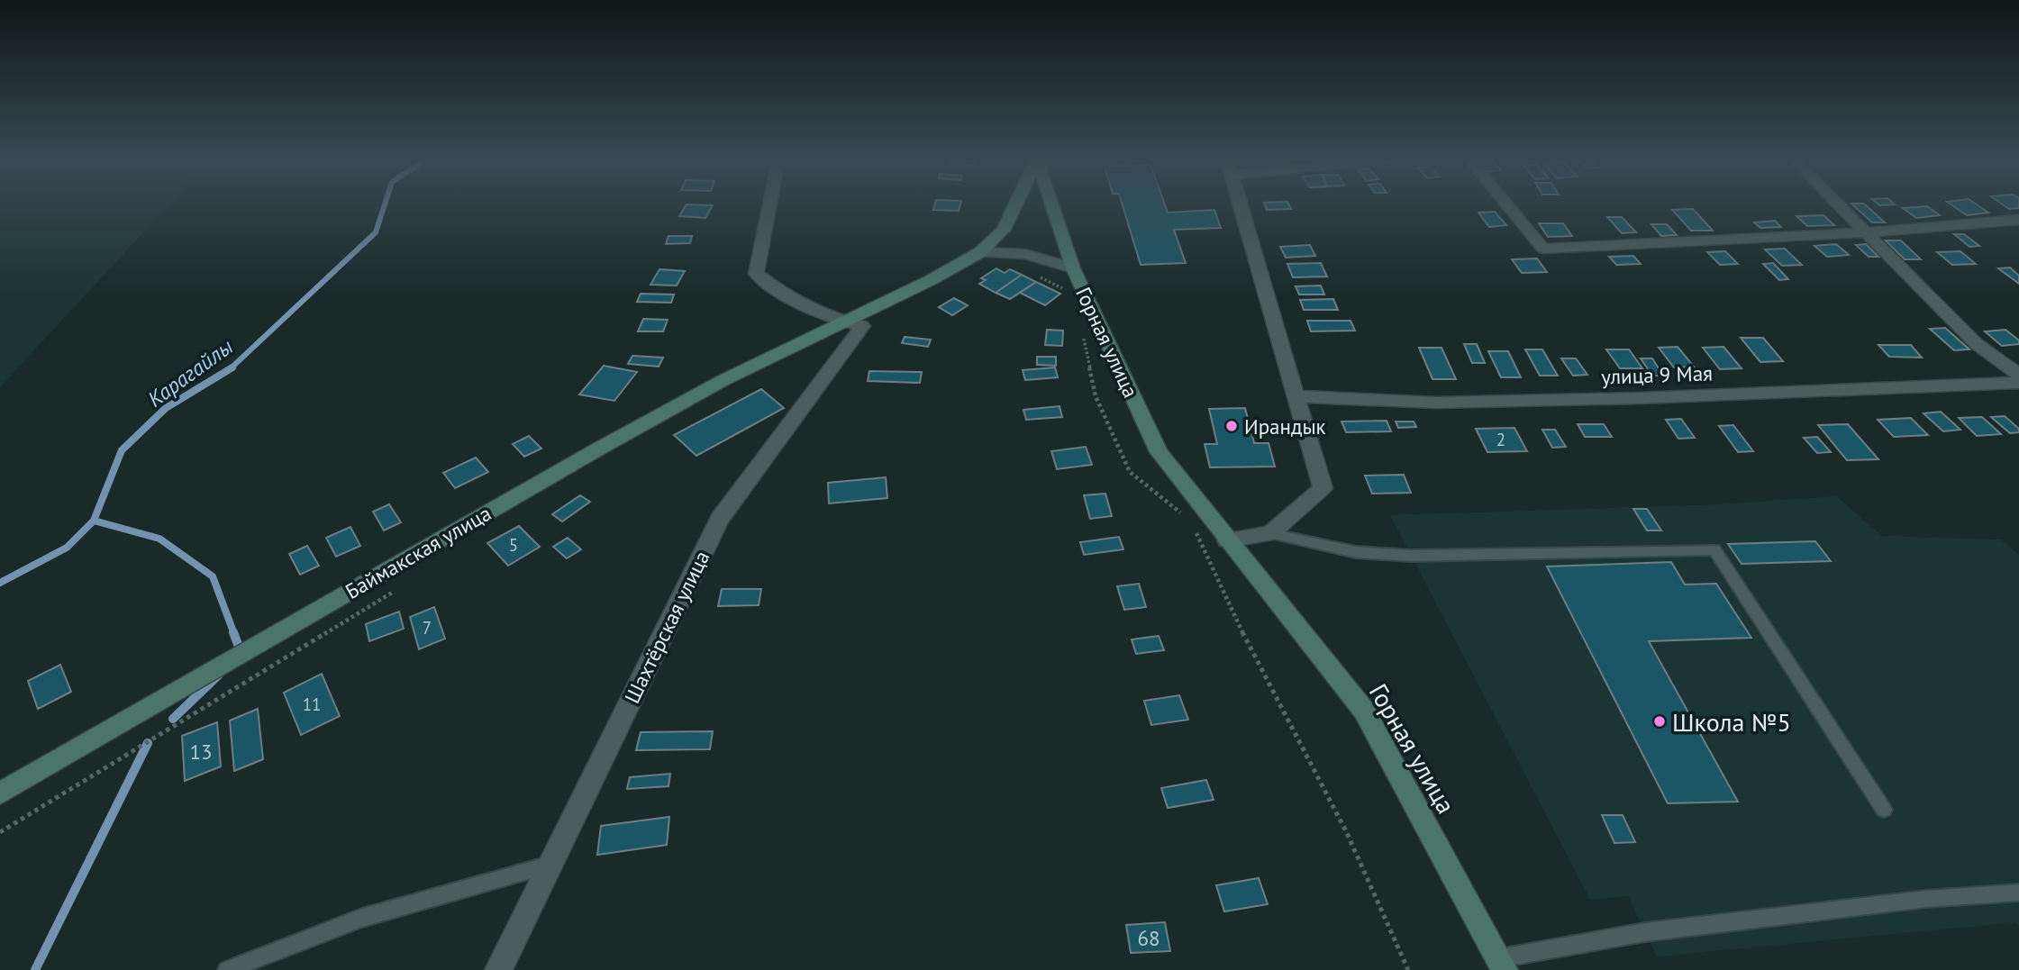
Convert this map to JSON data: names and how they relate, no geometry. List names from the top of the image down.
{
  "streets": {
    "street": [
      "Горная улица",
      "улица 9 Мая",
      "Баймакская улица",
      "Шахтёрская улица"
    ]
  },
  "crossings": [
    ["Баймакская улица", "Шахтёрская улица"]
  ],
  "water": ["Карагайлы"],
  "places": ["Ирандык", "Школа №5"],
  "house_numbers": [
    "2",
    "5",
    "7",
    "11",
    "13",
    "68"
  ]
}
